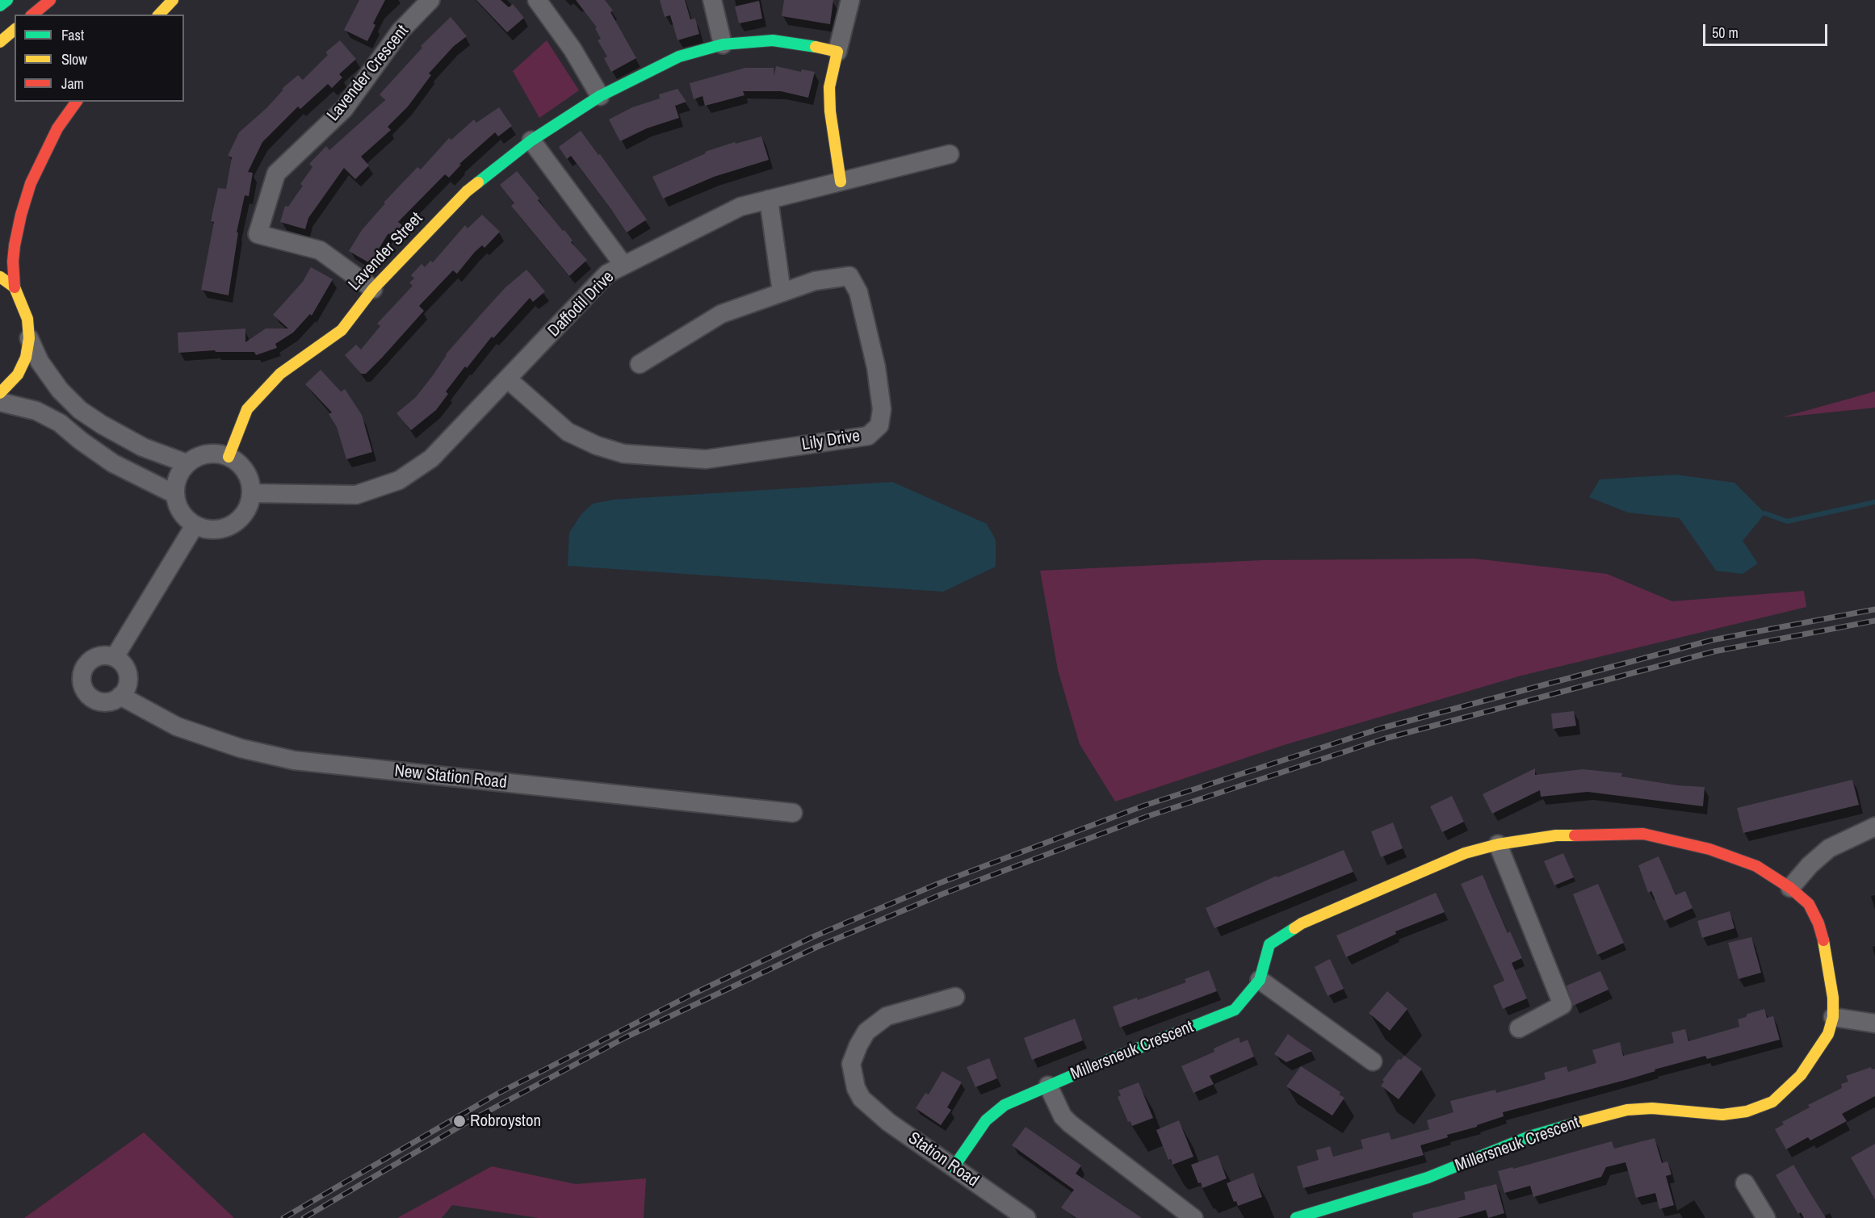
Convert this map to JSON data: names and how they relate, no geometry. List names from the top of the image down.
{
  "streets": {
    "main road": ["Lavender Street", "Millersneuk Crescent"],
    "street": [
      "Lavender Crescent",
      "Daffodil Drive",
      "Lily Drive",
      "New Station Road",
      "Station Road"
    ]
  },
  "crossings": [
    ["Lavender Crescent", "Lavender Street"],
    ["Lavender Street", "Daffodil Drive"],
    ["Daffodil Drive", "Lily Drive"],
    ["Millersneuk Crescent", "Station Road"]
  ],
  "places": ["Robroyston"],
  "legend": ["Fast", "Slow", "Jam"],
  "scale_bar": "50 m"
}
